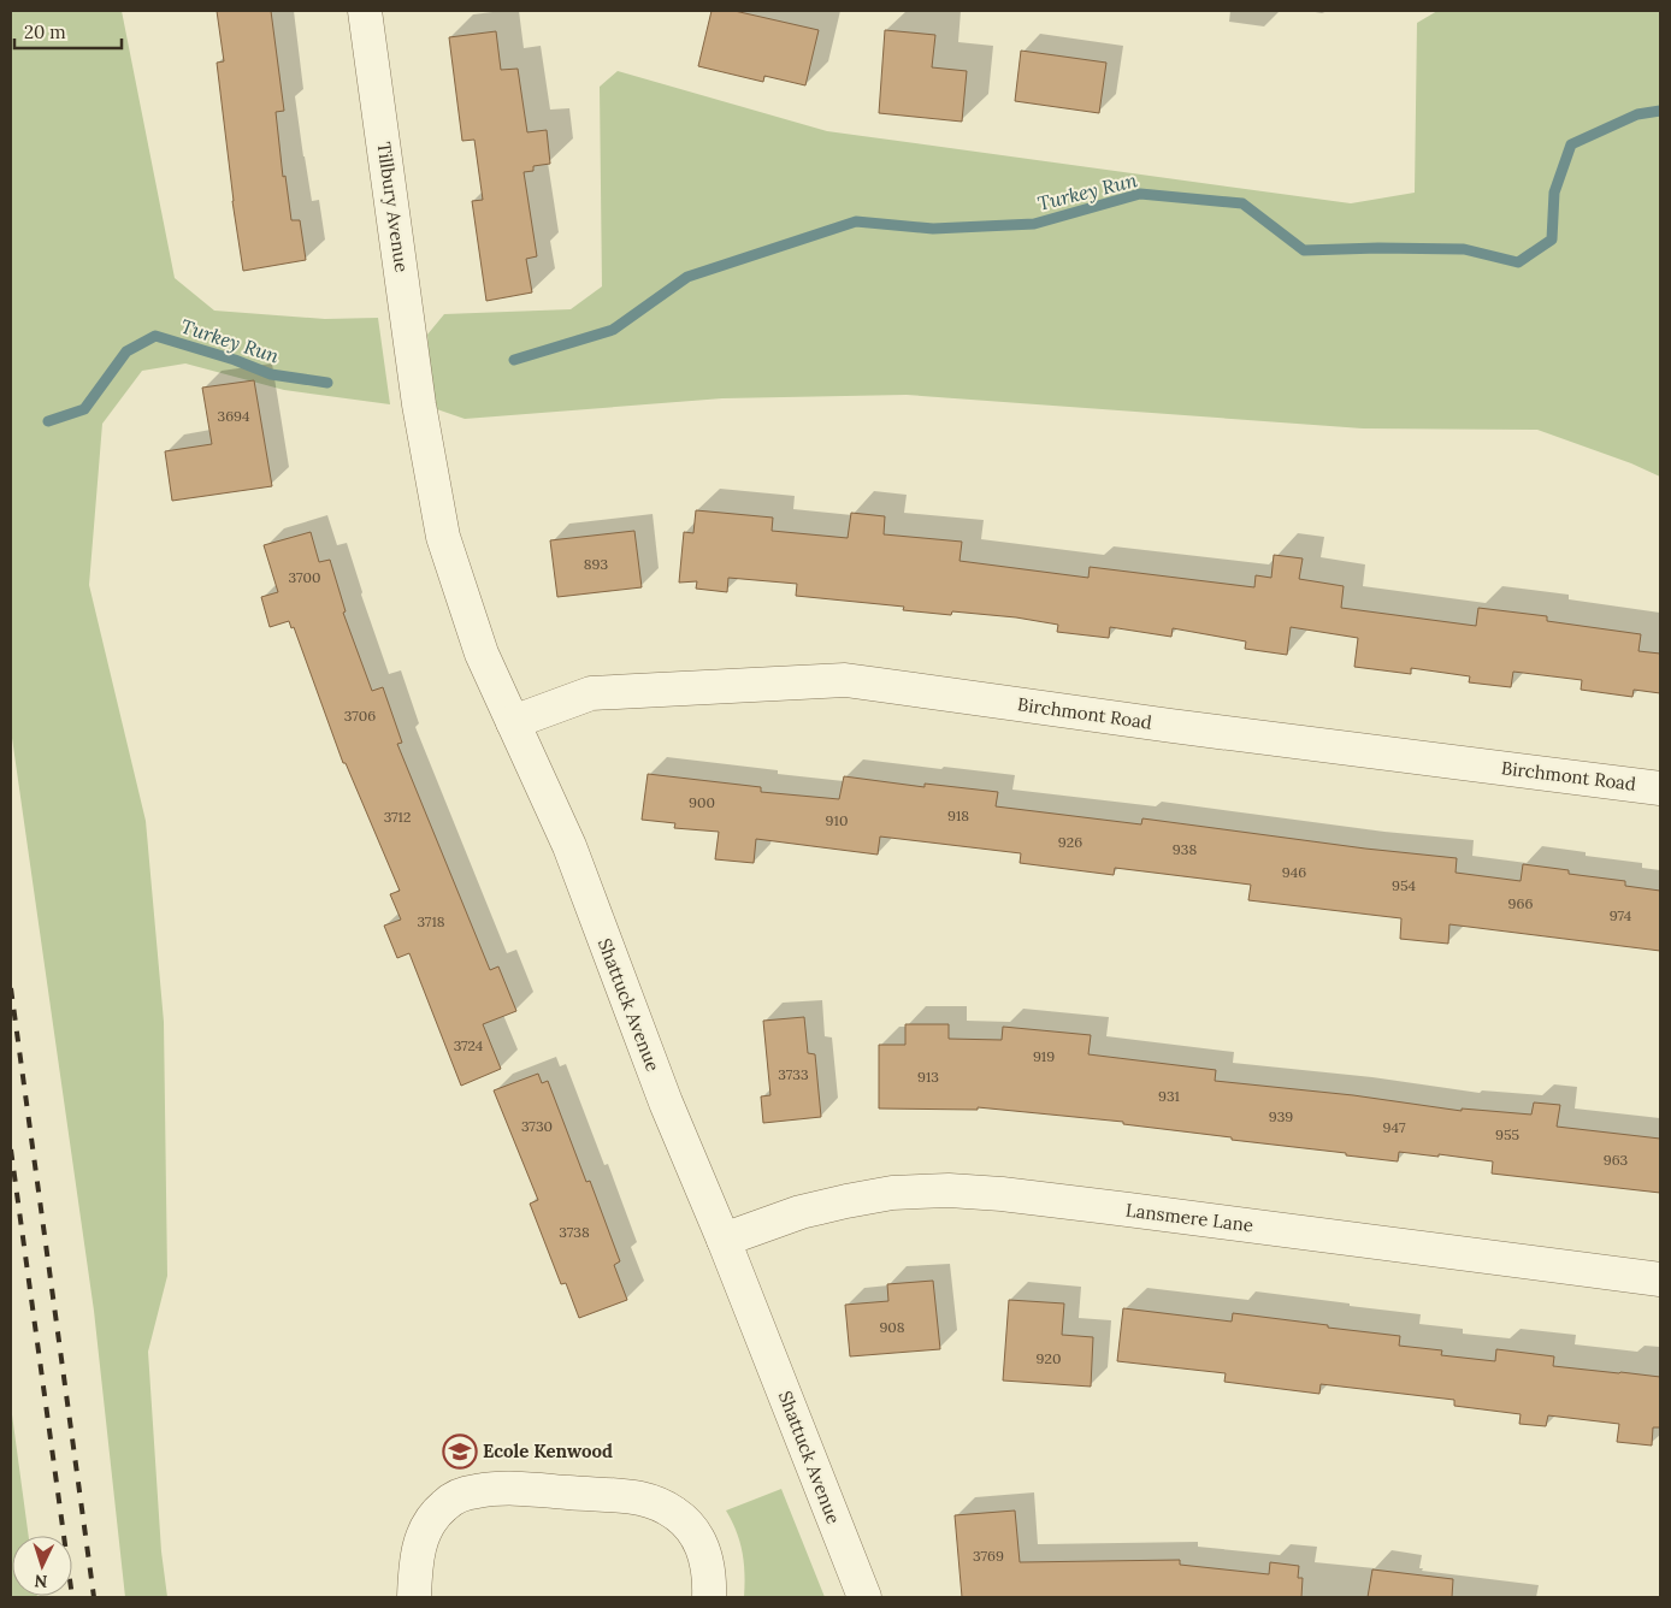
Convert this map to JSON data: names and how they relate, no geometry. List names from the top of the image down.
{
  "streets": {
    "street": [
      "Tillbury Avenue",
      "Birchmont Road",
      "Shattuck Avenue",
      "Lansmere Lane"
    ]
  },
  "crossings": [
    ["Tillbury Avenue", "Shattuck Avenue"],
    ["Birchmont Road", "Shattuck Avenue"],
    ["Shattuck Avenue", "Lansmere Lane"]
  ],
  "water": ["Turkey Run"],
  "places": {
    "school or university": ["Ecole Kenwood"]
  },
  "house_numbers": [
    "3694",
    "893",
    "3700",
    "3706",
    "900",
    "918",
    "3712",
    "910",
    "926",
    "938",
    "946",
    "954",
    "966",
    "974",
    "3718",
    "3724",
    "919",
    "3733",
    "913",
    "931",
    "939",
    "3730",
    "947",
    "955",
    "963",
    "3738",
    "908",
    "920",
    "3769"
  ],
  "scale_bar": "20 m",
  "north": "bottom"
}
